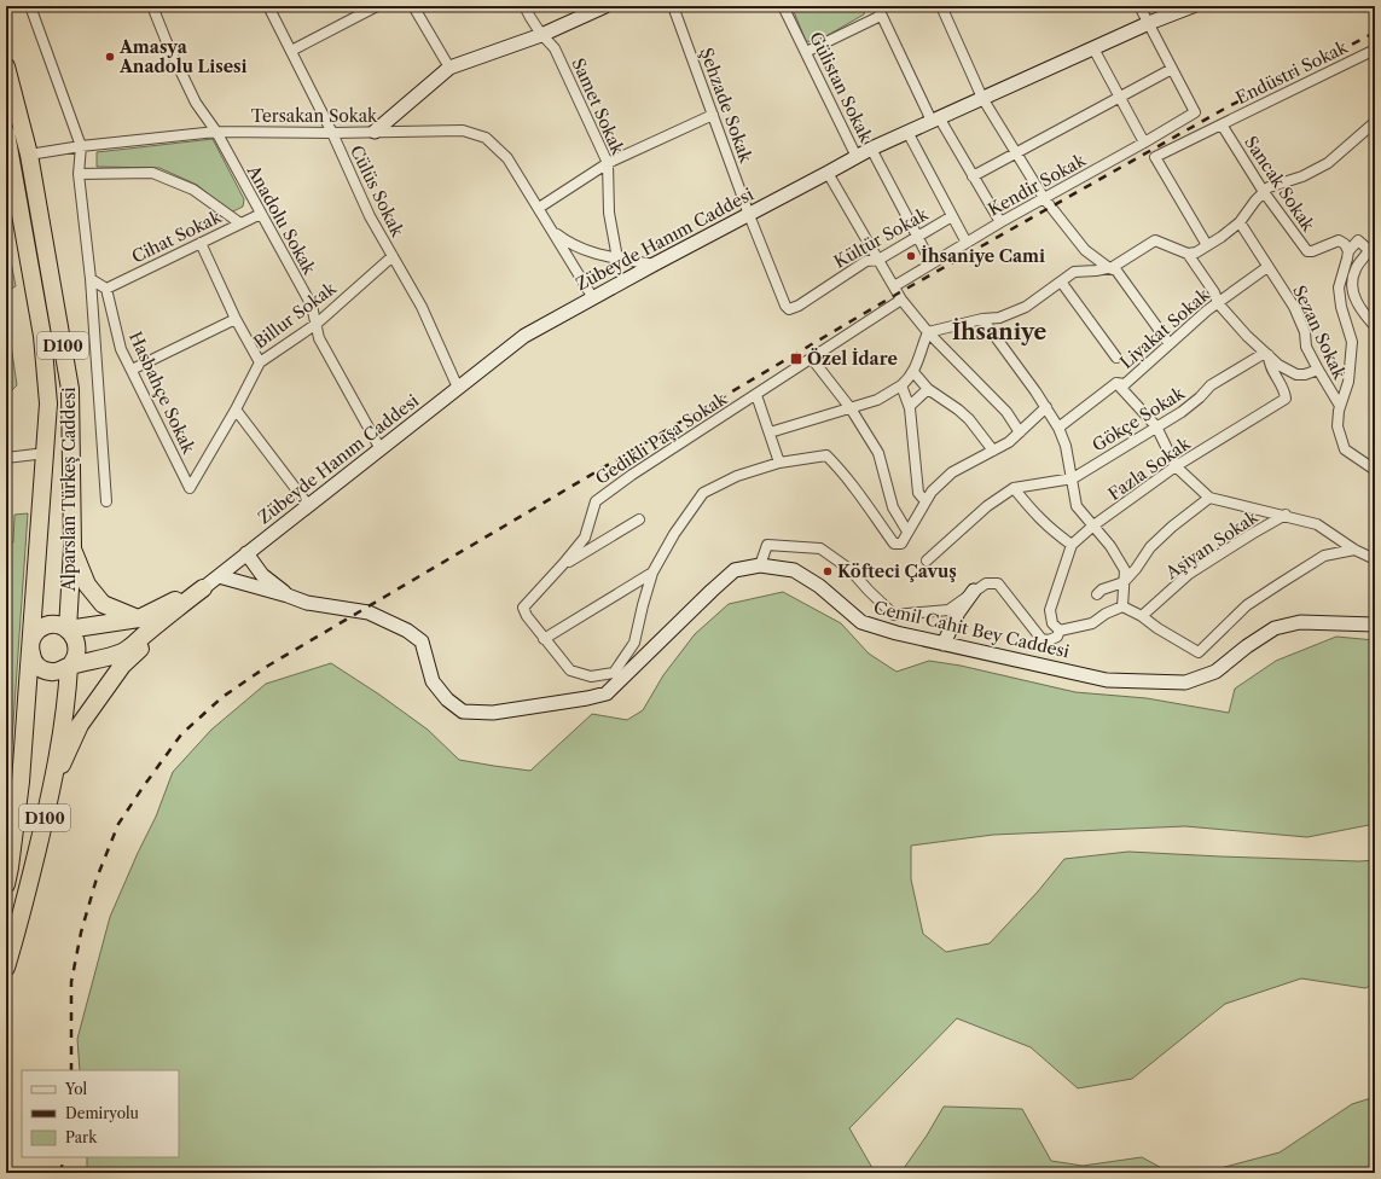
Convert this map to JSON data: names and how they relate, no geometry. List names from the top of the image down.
{
  "streets": {
    "highway": ["D100", "Alparslan Türkeş Caddesi"],
    "street": [
      "Endüstri Sokak",
      "Gülistan Sokak",
      "Şehzade Sokak",
      "Samet Sokak",
      "Tersakan Sokak",
      "Sancak Sokak",
      "Kendir Sokak",
      "Cülüs Sokak",
      "Anadolu Sokak",
      "Cihat Sokak",
      "Kültür Sokak",
      "Zübeyde Hanım Caddesi",
      "Billur Sokak",
      "Liyakat Sokak",
      "Sezan Sokak",
      "Hasbahçe Sokak",
      "Gökçe Sokak",
      "Gedikli Paşa Sokak",
      "Fazla Sokak",
      "Aşiyan Sokak",
      "Cemil Cahit Bey Caddesi"
    ]
  },
  "crossings": [
    ["Endüstri Sokak", "Sancak Sokak"],
    ["Gülistan Sokak", "Zübeyde Hanım Caddesi"],
    ["Şehzade Sokak", "Kültür Sokak"],
    ["Şehzade Sokak", "Zübeyde Hanım Caddesi"],
    ["Samet Sokak", "Tersakan Sokak"],
    ["Tersakan Sokak", "Cülüs Sokak"],
    ["Tersakan Sokak", "Anadolu Sokak"],
    ["Tersakan Sokak", "Zübeyde Hanım Caddesi"],
    ["Tersakan Sokak", "Alparslan Türkeş Caddesi"],
    ["Cülüs Sokak", "Zübeyde Hanım Caddesi"],
    ["Cülüs Sokak", "Billur Sokak"],
    ["Anadolu Sokak", "Cihat Sokak"],
    ["Anadolu Sokak", "Zübeyde Hanım Caddesi"],
    ["Anadolu Sokak", "Billur Sokak"],
    ["Cihat Sokak", "Hasbahçe Sokak"],
    ["Kültür Sokak", "Zübeyde Hanım Caddesi"],
    ["Billur Sokak", "Hasbahçe Sokak"],
    ["Liyakat Sokak", "Sezan Sokak"],
    ["D100", "Alparslan Türkeş Caddesi"],
    ["Gökçe Sokak", "Fazla Sokak"]
  ],
  "districts": ["İhsaniye"],
  "places": {
    "other": ["Amasya Anadolu Lisesi", "İhsaniye Cami", "Köfteci Çavuş"],
    "transit": ["Özel İdare"]
  },
  "legend": ["Yol", "Demiryolu", "Park"]
}
